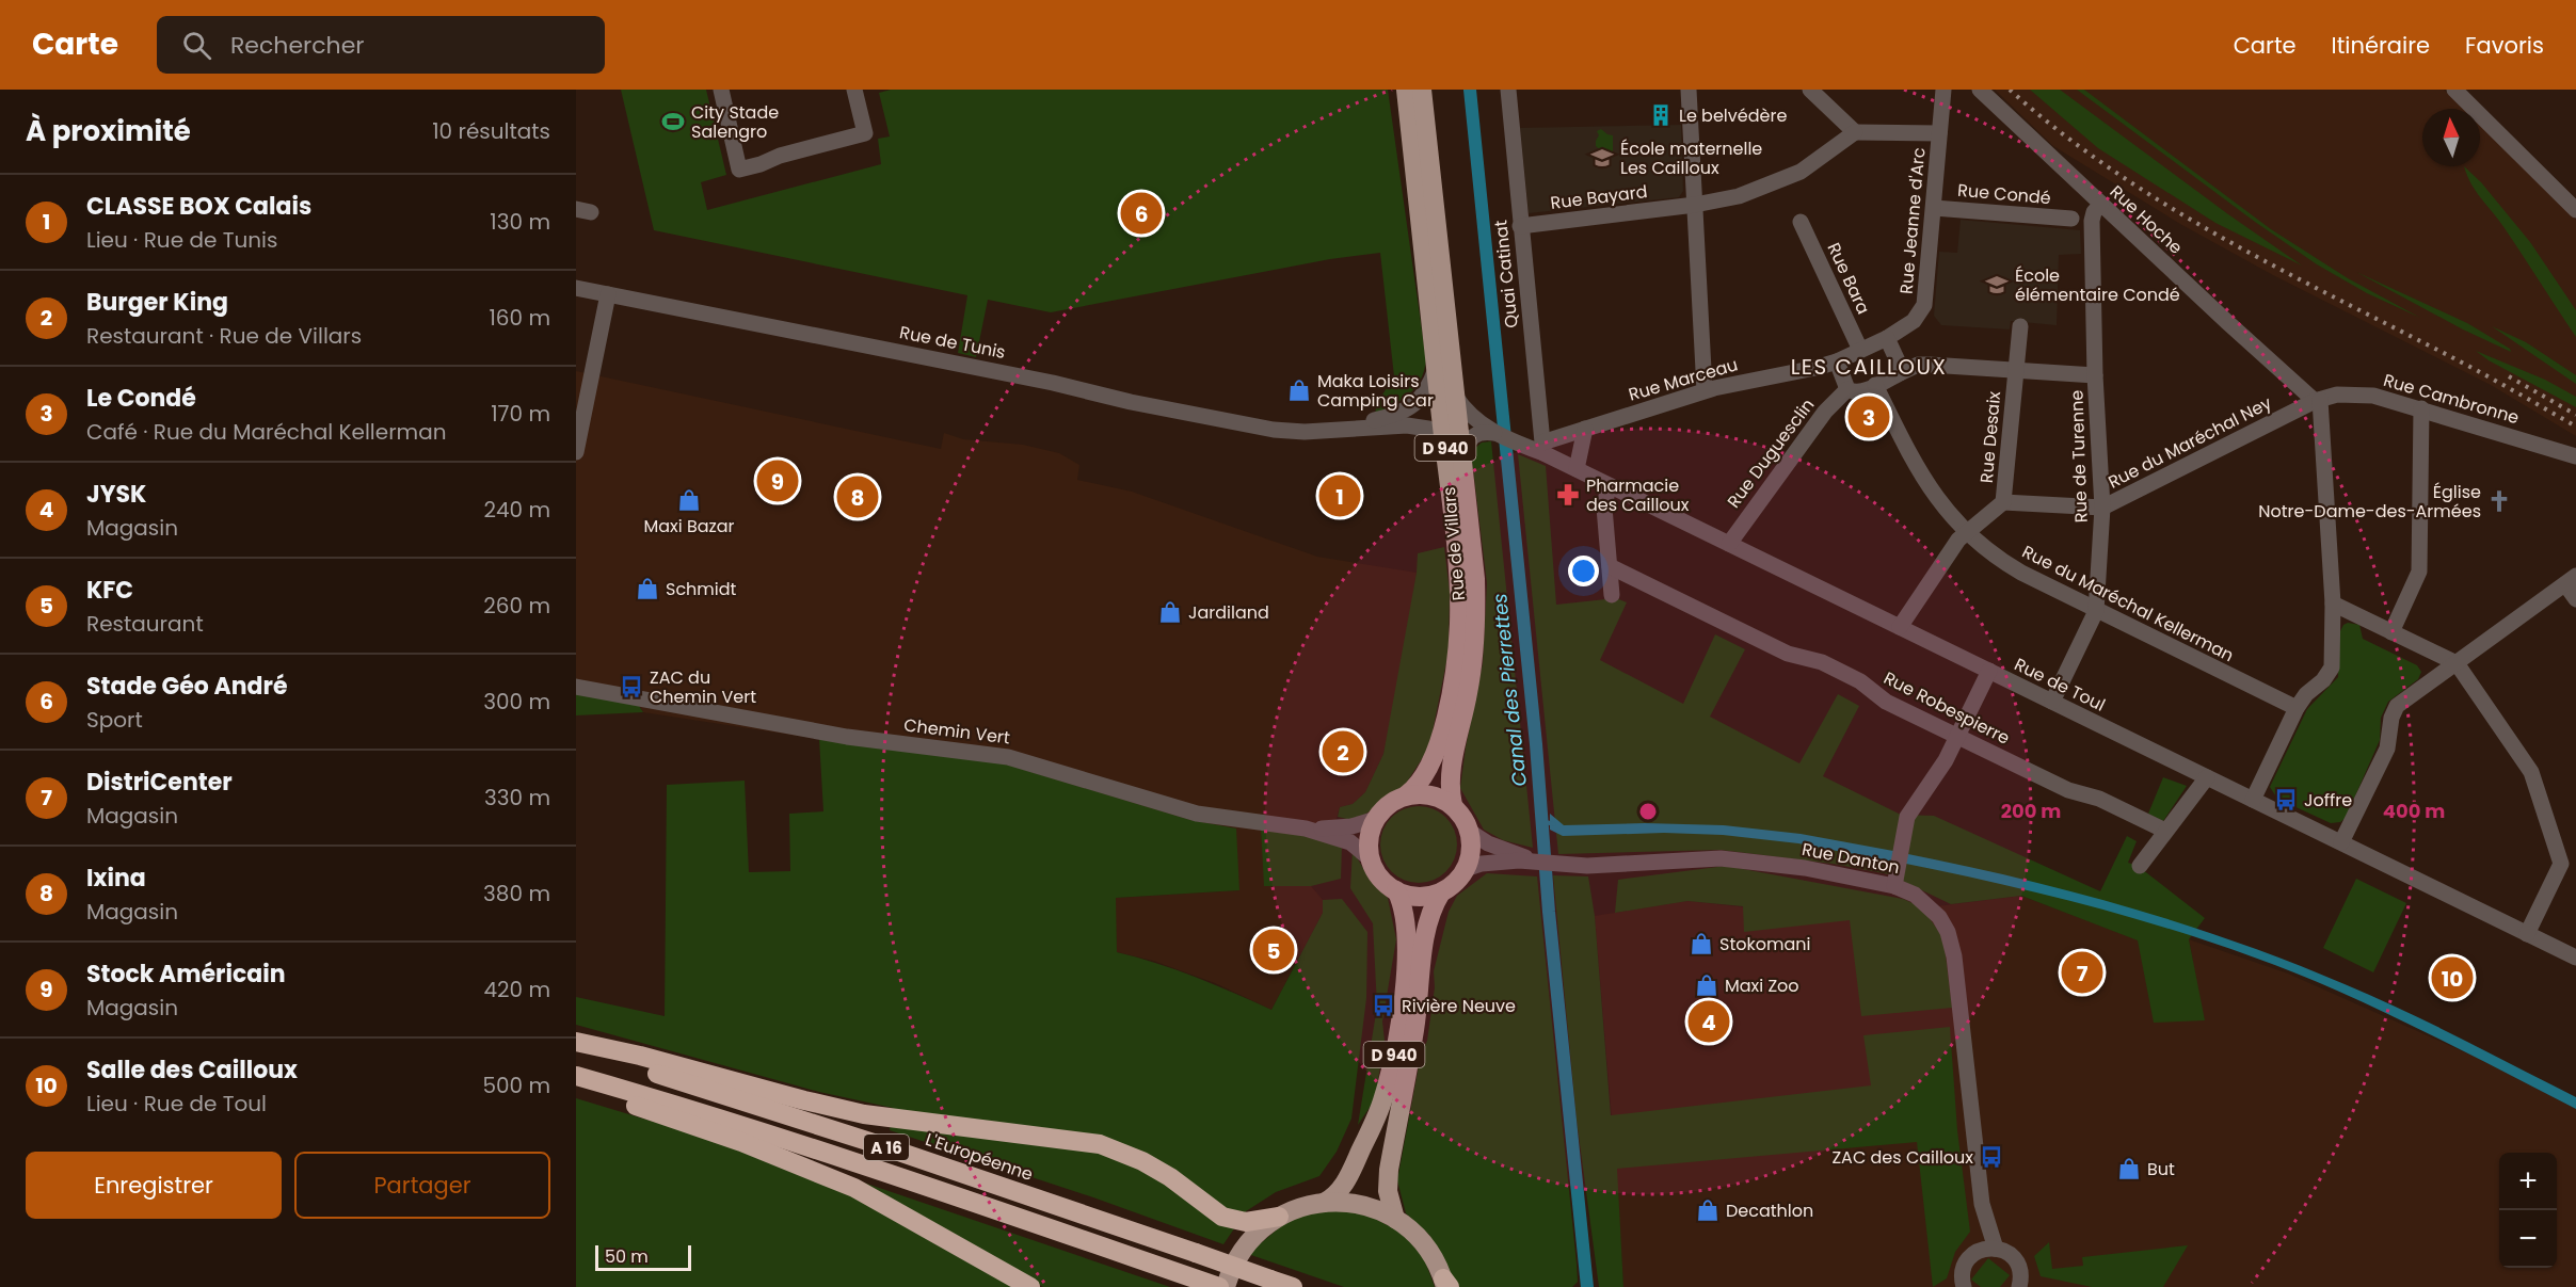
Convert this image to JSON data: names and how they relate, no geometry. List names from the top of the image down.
{
  "streets": {
    "highway": ["A 16", "L'Européenne"],
    "main road": ["D 940", "Rue de Villars"],
    "street": [
      "Rue Condé",
      "Rue Bayard",
      "Rue Hoche",
      "Rue Jeanne d'Arc",
      "Quai Catinat",
      "Rue Bara",
      "Rue de Tunis",
      "Rue Marceau",
      "Rue Cambronne",
      "Rue Desaix",
      "Rue du Maréchal Ney",
      "Rue Duguesclin",
      "Rue de Turenne",
      "Rue du Maréchal Kellerman",
      "Rue de Toul",
      "Rue Robespierre",
      "Chemin Vert",
      "Rue Danton"
    ]
  },
  "crossings": [
    ["Rue Condé", "Rue Jeanne d'Arc"],
    ["Rue Bayard", "Quai Catinat"],
    ["Rue Hoche", "Rue Cambronne"],
    ["Rue Hoche", "Rue du Maréchal Ney"],
    ["Rue Hoche", "Rue de Turenne"],
    ["Rue Jeanne d'Arc", "Rue Bara"],
    ["Rue Jeanne d'Arc", "Rue Marceau"],
    ["Quai Catinat", "Rue Marceau"],
    ["Quai Catinat", "Rue de Toul"],
    ["Rue Bara", "Rue Marceau"],
    ["Rue de Tunis", "Rue de Villars"],
    ["Rue Marceau", "Rue de Toul"],
    ["Rue Cambronne", "Rue du Maréchal Ney"],
    ["Rue Desaix", "Rue du Maréchal Ney"],
    ["Rue Desaix", "Rue du Maréchal Kellerman"],
    ["Rue Desaix", "Rue de Toul"],
    ["Rue du Maréchal Ney", "Rue de Turenne"],
    ["D 940", "Rue de Villars"],
    ["Rue Duguesclin", "Rue de Toul"],
    ["Rue de Turenne", "Rue du Maréchal Kellerman"],
    ["Rue de Turenne", "Rue de Toul"]
  ],
  "districts": ["LES CAILLOUX"],
  "water": ["Canal des Pierrettes"],
  "places": {
    "building": ["Le belvédère"],
    "sports": ["City Stade Salengro"],
    "school or university": ["École maternelle Les Cailloux", "École élémentaire Condé"],
    "shop": [
      "Maka Loisirs Camping Car",
      "Maxi Bazar",
      "Schmidt",
      "Jardiland",
      "Stokomani",
      "Maxi Zoo",
      "But",
      "Decathlon"
    ],
    "pharmacy": ["Pharmacie des Cailloux"],
    "church": ["Église Notre-Dame-des-Armées"],
    "bus stop": [
      "ZAC du Chemin Vert",
      "Joffre",
      "Rivière Neuve",
      "ZAC des Cailloux"
    ]
  },
  "scale_bar": "50 m",
  "north": "top",
  "page": {
    "header": "Carte",
    "search": "Rechercher",
    "nav": ["Carte", "Itinéraire", "Favoris"],
    "heading": ["À proximité", "10 résultats"],
    "list": [
      {
        "mark": "1",
        "name": "CLASSE BOX Calais",
        "note": "Lieu · Rue de Tunis",
        "value": "130 m"
      },
      {
        "mark": "2",
        "name": "Burger King",
        "note": "Restaurant · Rue de Villars",
        "value": "160 m"
      },
      {
        "mark": "3",
        "name": "Le Condé",
        "note": "Café · Rue du Maréchal Kellerman",
        "value": "170 m"
      },
      {
        "mark": "4",
        "name": "JYSK",
        "note": "Magasin",
        "value": "240 m"
      },
      {
        "mark": "5",
        "name": "KFC",
        "note": "Restaurant",
        "value": "260 m"
      },
      {
        "mark": "6",
        "name": "Stade Géo André",
        "note": "Sport",
        "value": "300 m"
      },
      {
        "mark": "7",
        "name": "DistriCenter",
        "note": "Magasin",
        "value": "330 m"
      },
      {
        "mark": "8",
        "name": "Ixina",
        "note": "Magasin",
        "value": "380 m"
      },
      {
        "mark": "9",
        "name": "Stock Américain",
        "note": "Magasin",
        "value": "420 m"
      },
      {
        "mark": "10",
        "name": "Salle des Cailloux",
        "note": "Lieu · Rue de Toul",
        "value": "500 m"
      }
    ],
    "pins": [
      "6",
      "3",
      "9",
      "1",
      "8",
      "2",
      "5",
      "7",
      "10",
      "4"
    ],
    "buttons": ["Enregistrer", "Partager"],
    "map_buttons": ["+", "−"],
    "scale": "50 m"
  },
  "rings": ["200 m", "400 m"]
}
